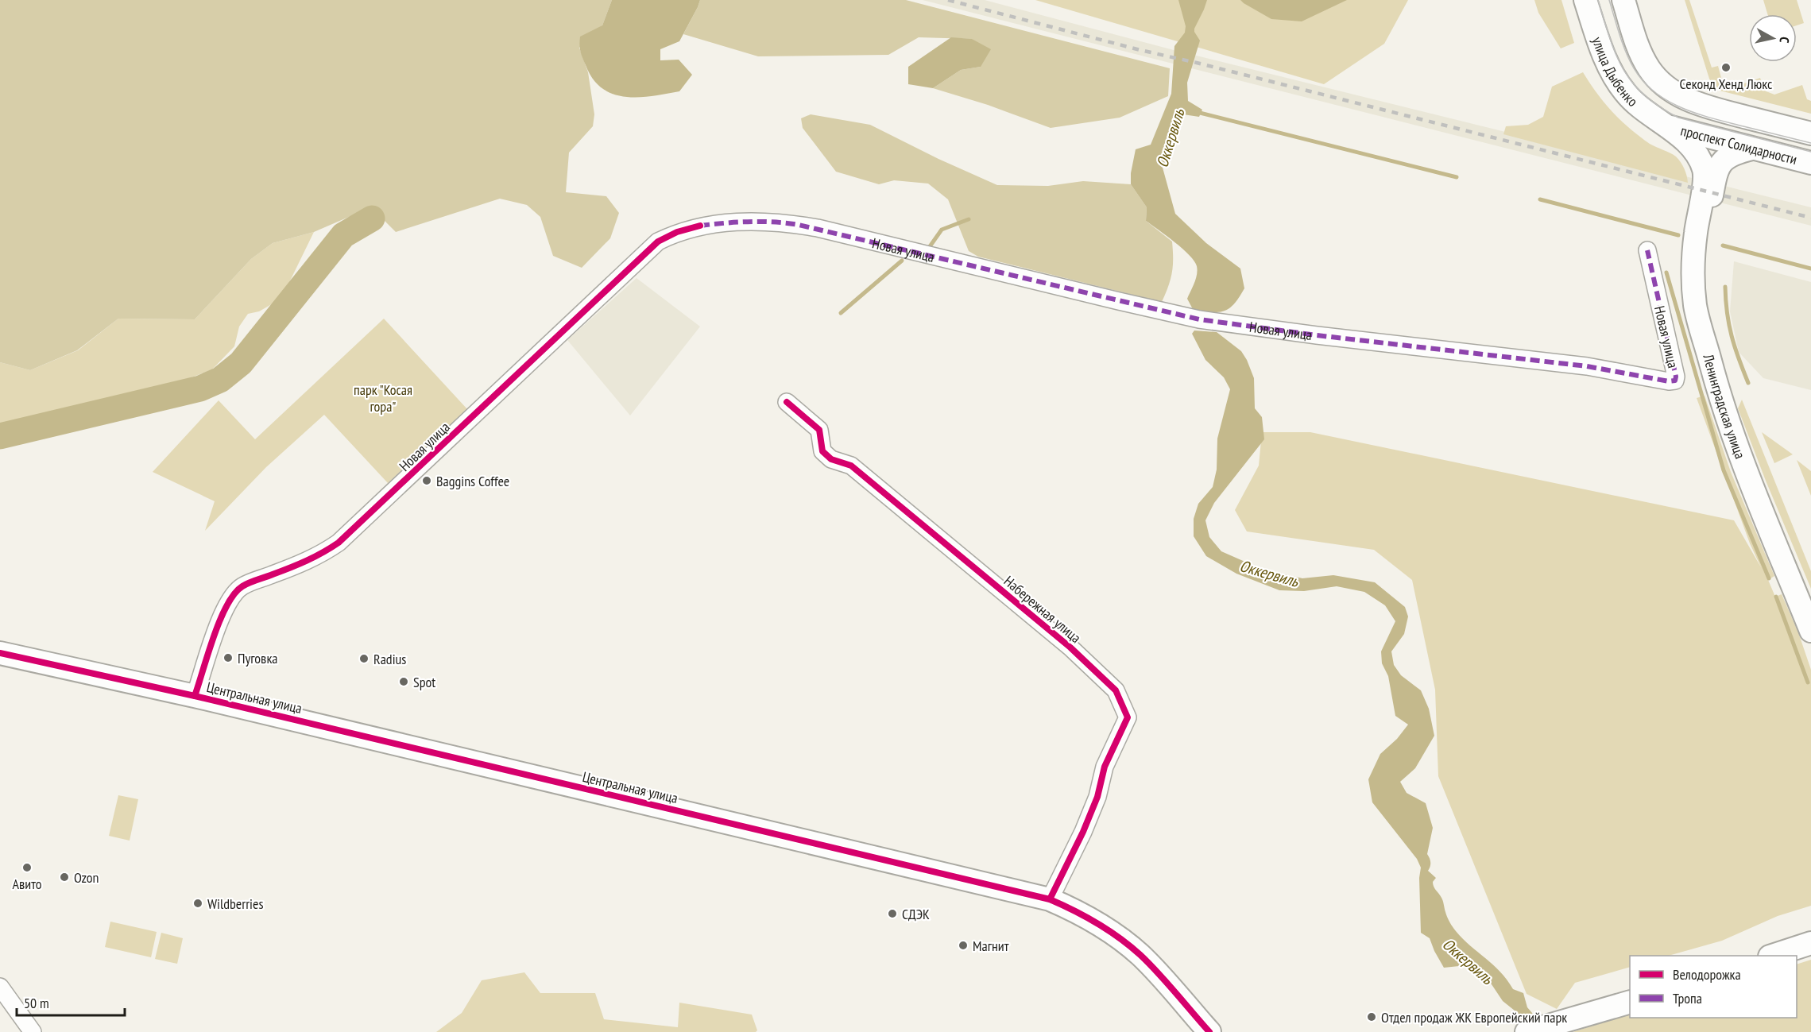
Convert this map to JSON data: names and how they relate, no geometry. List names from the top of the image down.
{
  "streets": {
    "street": [
      "улица Дыбенко",
      "проспект Солидарности",
      "Новая улица",
      "Ленинградская улица",
      "Набережная улица",
      "Центральная улица"
    ]
  },
  "crossings": [
    ["улица Дыбенко", "проспект Солидарности"],
    ["Новая улица", "Центральная улица"],
    ["Набережная улица", "Центральная улица"]
  ],
  "water": ["Оккервиль"],
  "parks": ["парк \"Косая гора\""],
  "places": [
    "Секонд Хенд Люкс",
    "Baggins Coffee",
    "Пуговка",
    "Radius",
    "Spot",
    "Авито",
    "Ozon",
    "Wildberries",
    "СДЭК",
    "Магнит",
    "Отдел продаж ЖК Европейский парк"
  ],
  "legend": ["Велодорожка", "Тропа"],
  "scale_bar": "50 m",
  "north": "right"
}
